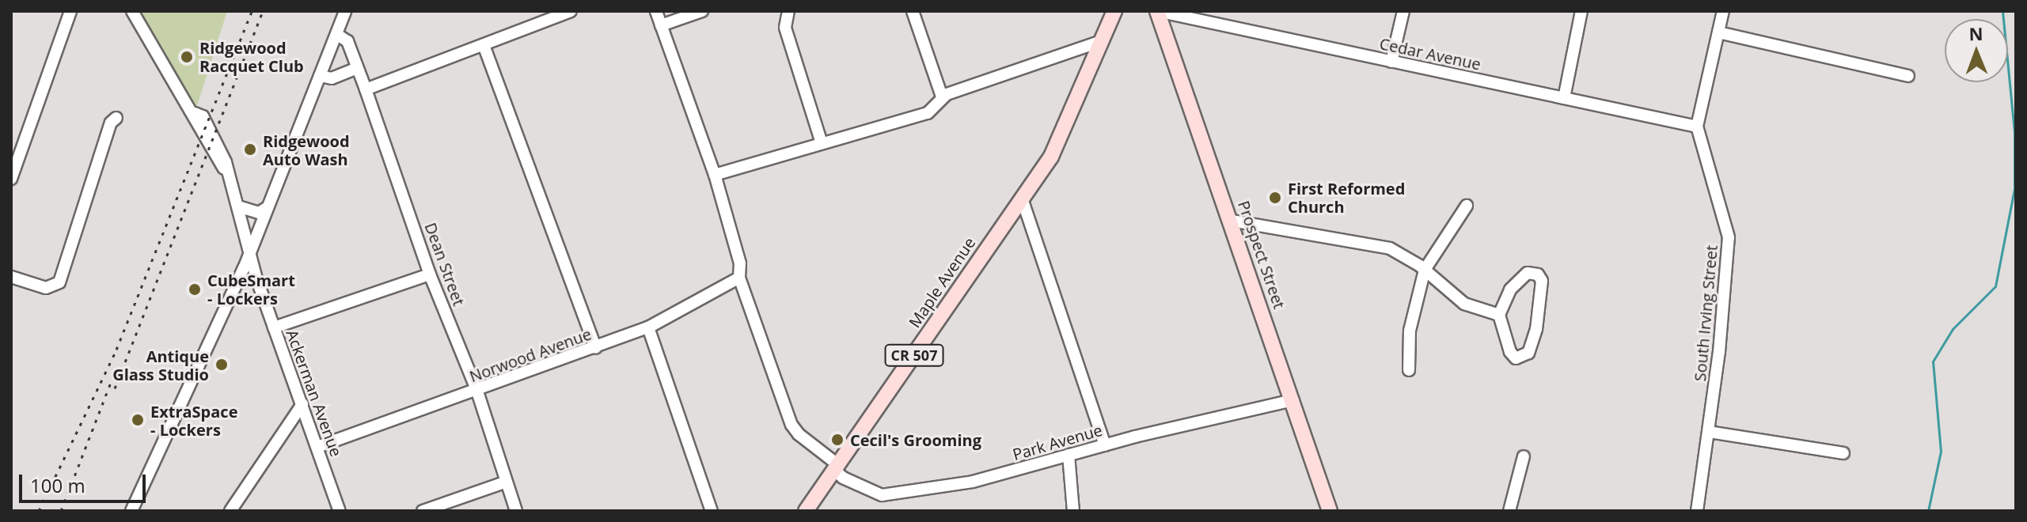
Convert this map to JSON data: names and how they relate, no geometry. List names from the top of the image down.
{
  "streets": {
    "main road": ["Prospect Street", "Maple Avenue", "CR 507"],
    "street": [
      "Cedar Avenue",
      "Dean Street",
      "South Irving Street",
      "Norwood Avenue",
      "Ackerman Avenue",
      "Park Avenue"
    ]
  },
  "crossings": [
    ["Cedar Avenue", "Prospect Street"],
    ["Cedar Avenue", "South Irving Street"],
    ["Prospect Street", "Park Avenue"],
    ["Dean Street", "Norwood Avenue"],
    ["Maple Avenue", "CR 507"],
    ["Maple Avenue", "Park Avenue"],
    ["Norwood Avenue", "Ackerman Avenue"],
    ["Norwood Avenue", "Park Avenue"]
  ],
  "places": [
    "Ridgewood Racquet Club",
    "Ridgewood Auto Wash",
    "First Reformed Church",
    "CubeSmart - Lockers",
    "Antique Glass Studio",
    "ExtraSpace - Lockers",
    "Cecil's Grooming"
  ],
  "scale_bar": "100 m",
  "north": "top"
}
